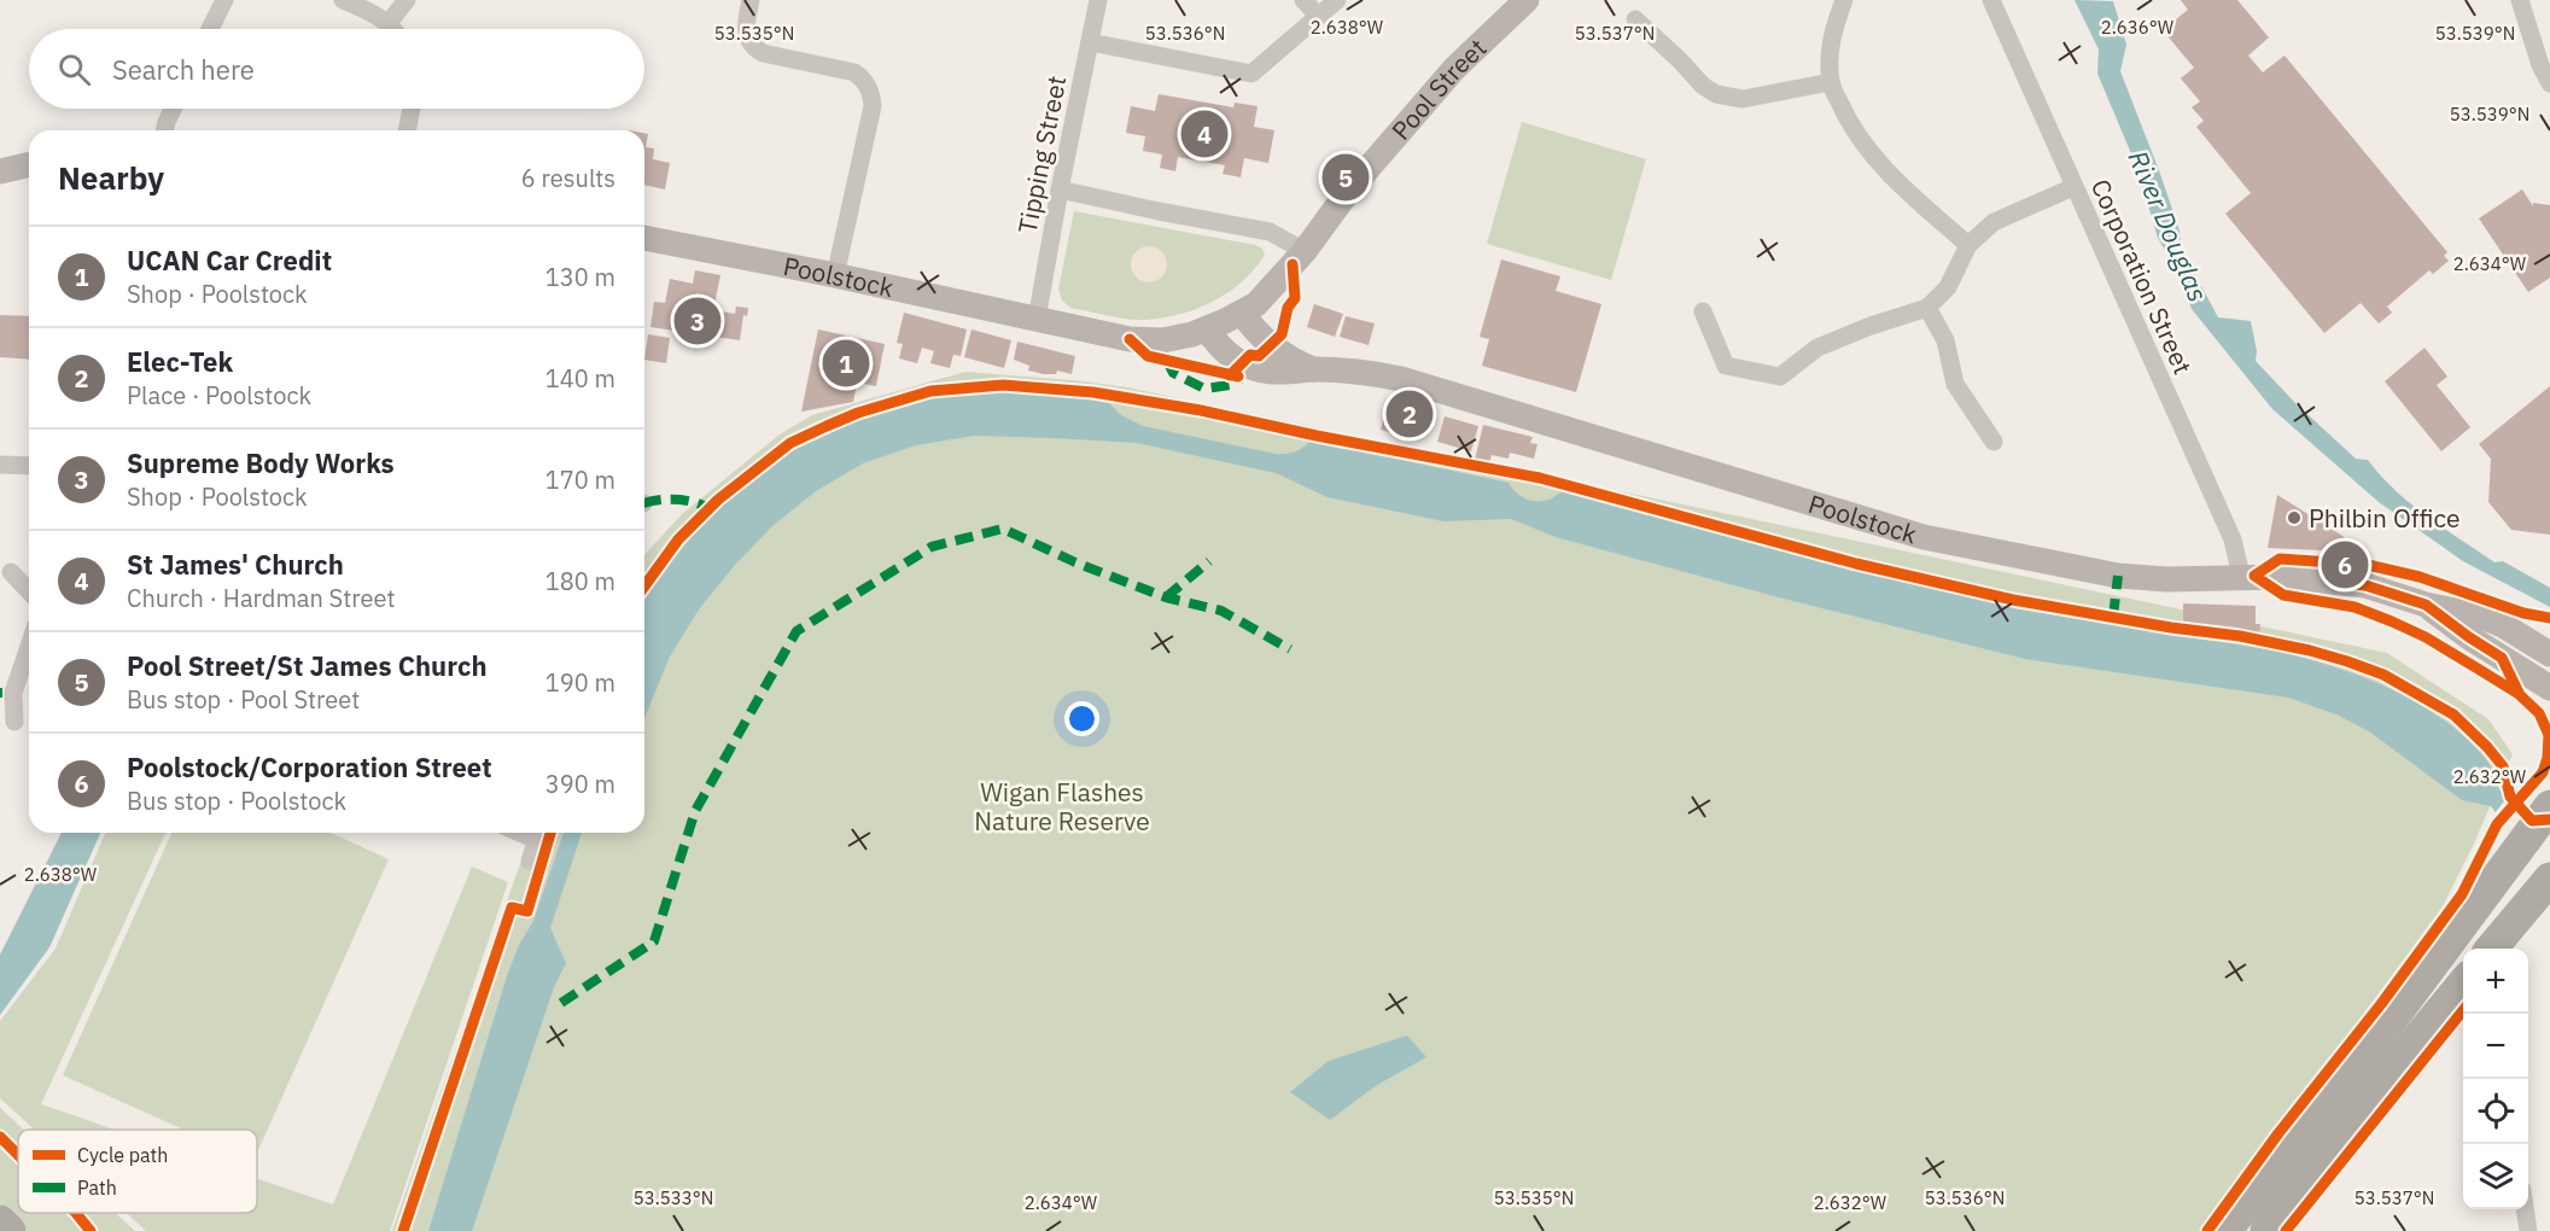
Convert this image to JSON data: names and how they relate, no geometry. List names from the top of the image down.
{
  "streets": {
    "main road": ["Pool Street", "Poolstock"],
    "street": ["Tipping Street", "Corporation Street"]
  },
  "crossings": [
    ["Pool Street", "Poolstock"],
    ["Tipping Street", "Poolstock"],
    ["Poolstock", "Corporation Street"]
  ],
  "water": ["River Douglas"],
  "parks": ["Wigan Flashes Nature Reserve"],
  "places": ["Philbin Office"],
  "legend": ["Cycle path", "Path"],
  "page": {
    "search": "Search here",
    "pins": [
      "4",
      "5",
      "3",
      "1",
      "2",
      "6"
    ],
    "heading": ["Nearby", "6 results"],
    "list": [
      {
        "mark": "1",
        "name": "UCAN Car Credit",
        "note": "Shop · Poolstock",
        "value": "130 m"
      },
      {
        "mark": "2",
        "name": "Elec-Tek",
        "note": "Place · Poolstock",
        "value": "140 m"
      },
      {
        "mark": "3",
        "name": "Supreme Body Works",
        "note": "Shop · Poolstock",
        "value": "170 m"
      },
      {
        "mark": "4",
        "name": "St James' Church",
        "note": "Church · Hardman Street",
        "value": "180 m"
      },
      {
        "mark": "5",
        "name": "Pool Street/St James Church",
        "note": "Bus stop · Pool Street",
        "value": "190 m"
      },
      {
        "mark": "6",
        "name": "Poolstock/Corporation Street",
        "note": "Bus stop · Poolstock",
        "value": "390 m"
      }
    ],
    "map_buttons": ["+", "−"]
  },
  "coordinates": [
    "2.638°W",
    "2.636°W",
    "53.539°N",
    "53.535°N",
    "53.536°N",
    "53.537°N",
    "2.634°W",
    "2.632°W",
    "53.533°N"
  ]
}
